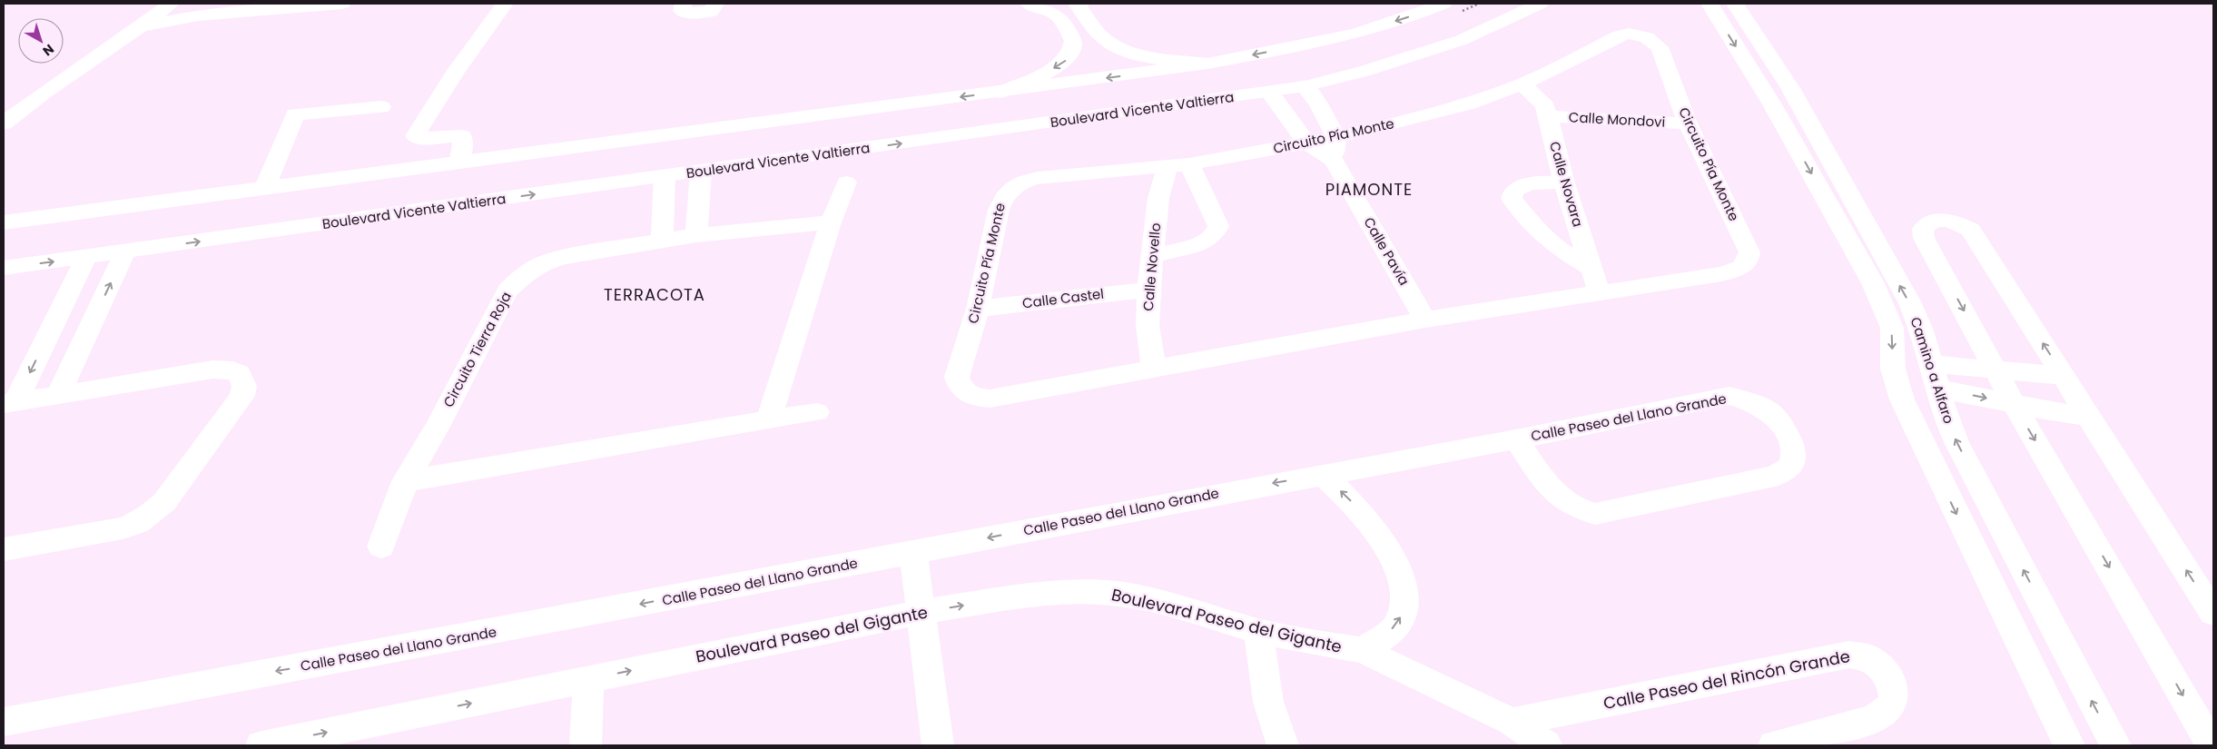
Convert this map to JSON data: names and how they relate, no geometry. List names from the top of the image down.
{
  "streets": {
    "street": [
      "Boulevard Vicente Valtierra",
      "Calle Mondovi",
      "Circuito Pía Monte",
      "Calle Novara",
      "Calle Pavía",
      "Calle Novello",
      "Calle Castel",
      "Circuito Tierra Roja",
      "Camino a Alfaro",
      "Calle Paseo del Llano Grande",
      "Boulevard Paseo del Gigante",
      "Calle Paseo del Rincón Grande"
    ]
  },
  "crossings": [
    ["Boulevard Vicente Valtierra", "Calle Pavía"],
    ["Calle Mondovi", "Circuito Pía Monte"],
    ["Calle Mondovi", "Calle Novara"],
    ["Circuito Pía Monte", "Calle Novara"],
    ["Circuito Pía Monte", "Calle Pavía"],
    ["Circuito Pía Monte", "Calle Novello"],
    ["Circuito Pía Monte", "Calle Castel"],
    ["Calle Novello", "Calle Castel"]
  ],
  "one_way": ["Boulevard Paseo del Gigante"],
  "districts": ["PIAMONTE", "TERRACOTA"],
  "north": "bottom right"
}
